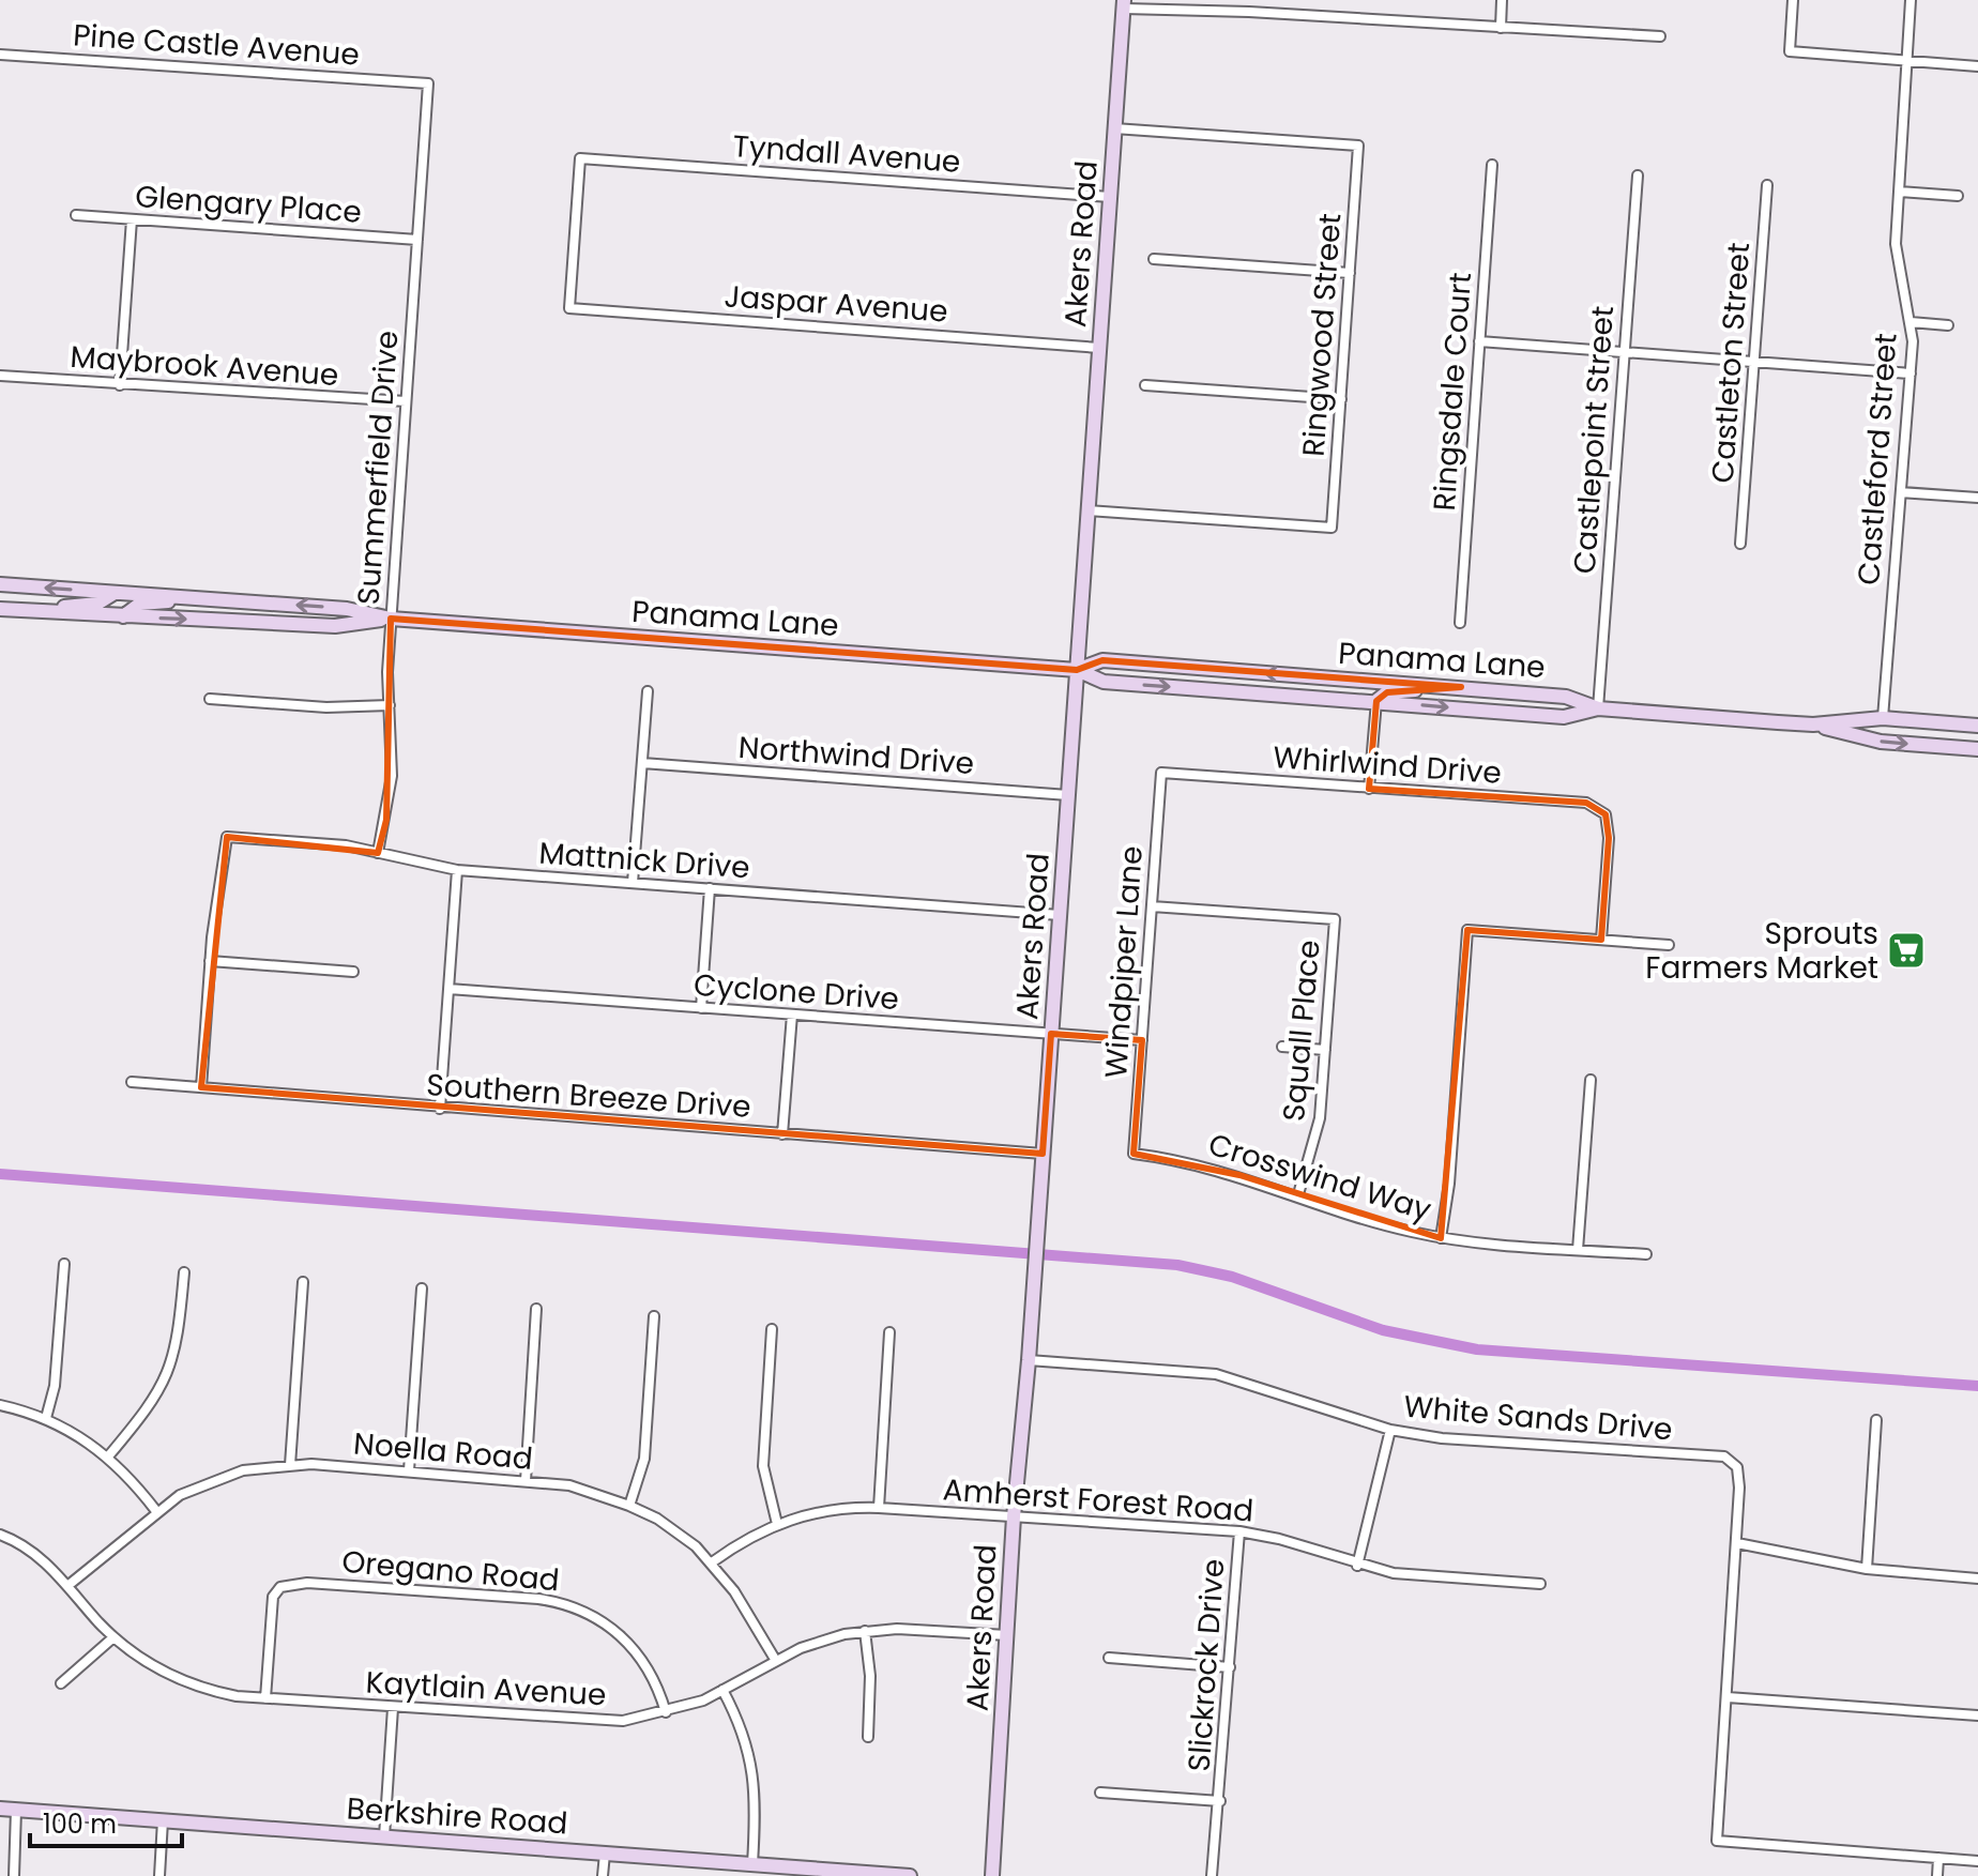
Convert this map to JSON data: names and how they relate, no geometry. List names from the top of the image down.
{
  "streets": {
    "main road": ["Akers Road", "Panama Lane", "Berkshire Road"],
    "street": [
      "Pine Castle Avenue",
      "Tyndall Avenue",
      "Glengary Place",
      "Jaspar Avenue",
      "Ringwood Street",
      "Castleton Street",
      "Maybrook Avenue",
      "Ringsdale Court",
      "Castlepoint Street",
      "Castleford Street",
      "Summerfield Drive",
      "Northwind Drive",
      "Whirlwind Drive",
      "Mattnick Drive",
      "Windpiper Lane",
      "Cyclone Drive",
      "Squall Place",
      "Southern Breeze Drive",
      "Crosswind Way",
      "White Sands Drive",
      "Noella Road",
      "Amherst Forest Road",
      "Oregano Road",
      "Slickrock Drive",
      "Kaytlain Avenue"
    ]
  },
  "crossings": [
    ["Pine Castle Avenue", "Summerfield Drive"],
    ["Tyndall Avenue", "Akers Road"],
    ["Tyndall Avenue", "Jaspar Avenue"],
    ["Glengary Place", "Summerfield Drive"],
    ["Akers Road", "Jaspar Avenue"],
    ["Akers Road", "Ringwood Street"],
    ["Akers Road", "Panama Lane"],
    ["Akers Road", "Northwind Drive"],
    ["Akers Road", "Mattnick Drive"],
    ["Akers Road", "Cyclone Drive"],
    ["Akers Road", "Southern Breeze Drive"],
    ["Akers Road", "White Sands Drive"],
    ["Akers Road", "Amherst Forest Road"],
    ["Akers Road", "Kaytlain Avenue"],
    ["Maybrook Avenue", "Summerfield Drive"],
    ["Castlepoint Street", "Panama Lane"],
    ["Castleford Street", "Panama Lane"],
    ["Summerfield Drive", "Panama Lane"],
    ["Summerfield Drive", "Mattnick Drive"],
    ["Whirlwind Drive", "Windpiper Lane"],
    ["Windpiper Lane", "Cyclone Drive"],
    ["Windpiper Lane", "Squall Place"],
    ["Windpiper Lane", "Crosswind Way"],
    ["Squall Place", "Crosswind Way"],
    ["Noella Road", "Amherst Forest Road"],
    ["Noella Road", "Kaytlain Avenue"],
    ["Amherst Forest Road", "Slickrock Drive"],
    ["Oregano Road", "Kaytlain Avenue"]
  ],
  "places": {
    "supermarket": ["Sprouts Farmers Market"]
  },
  "scale_bar": "100 m"
}
